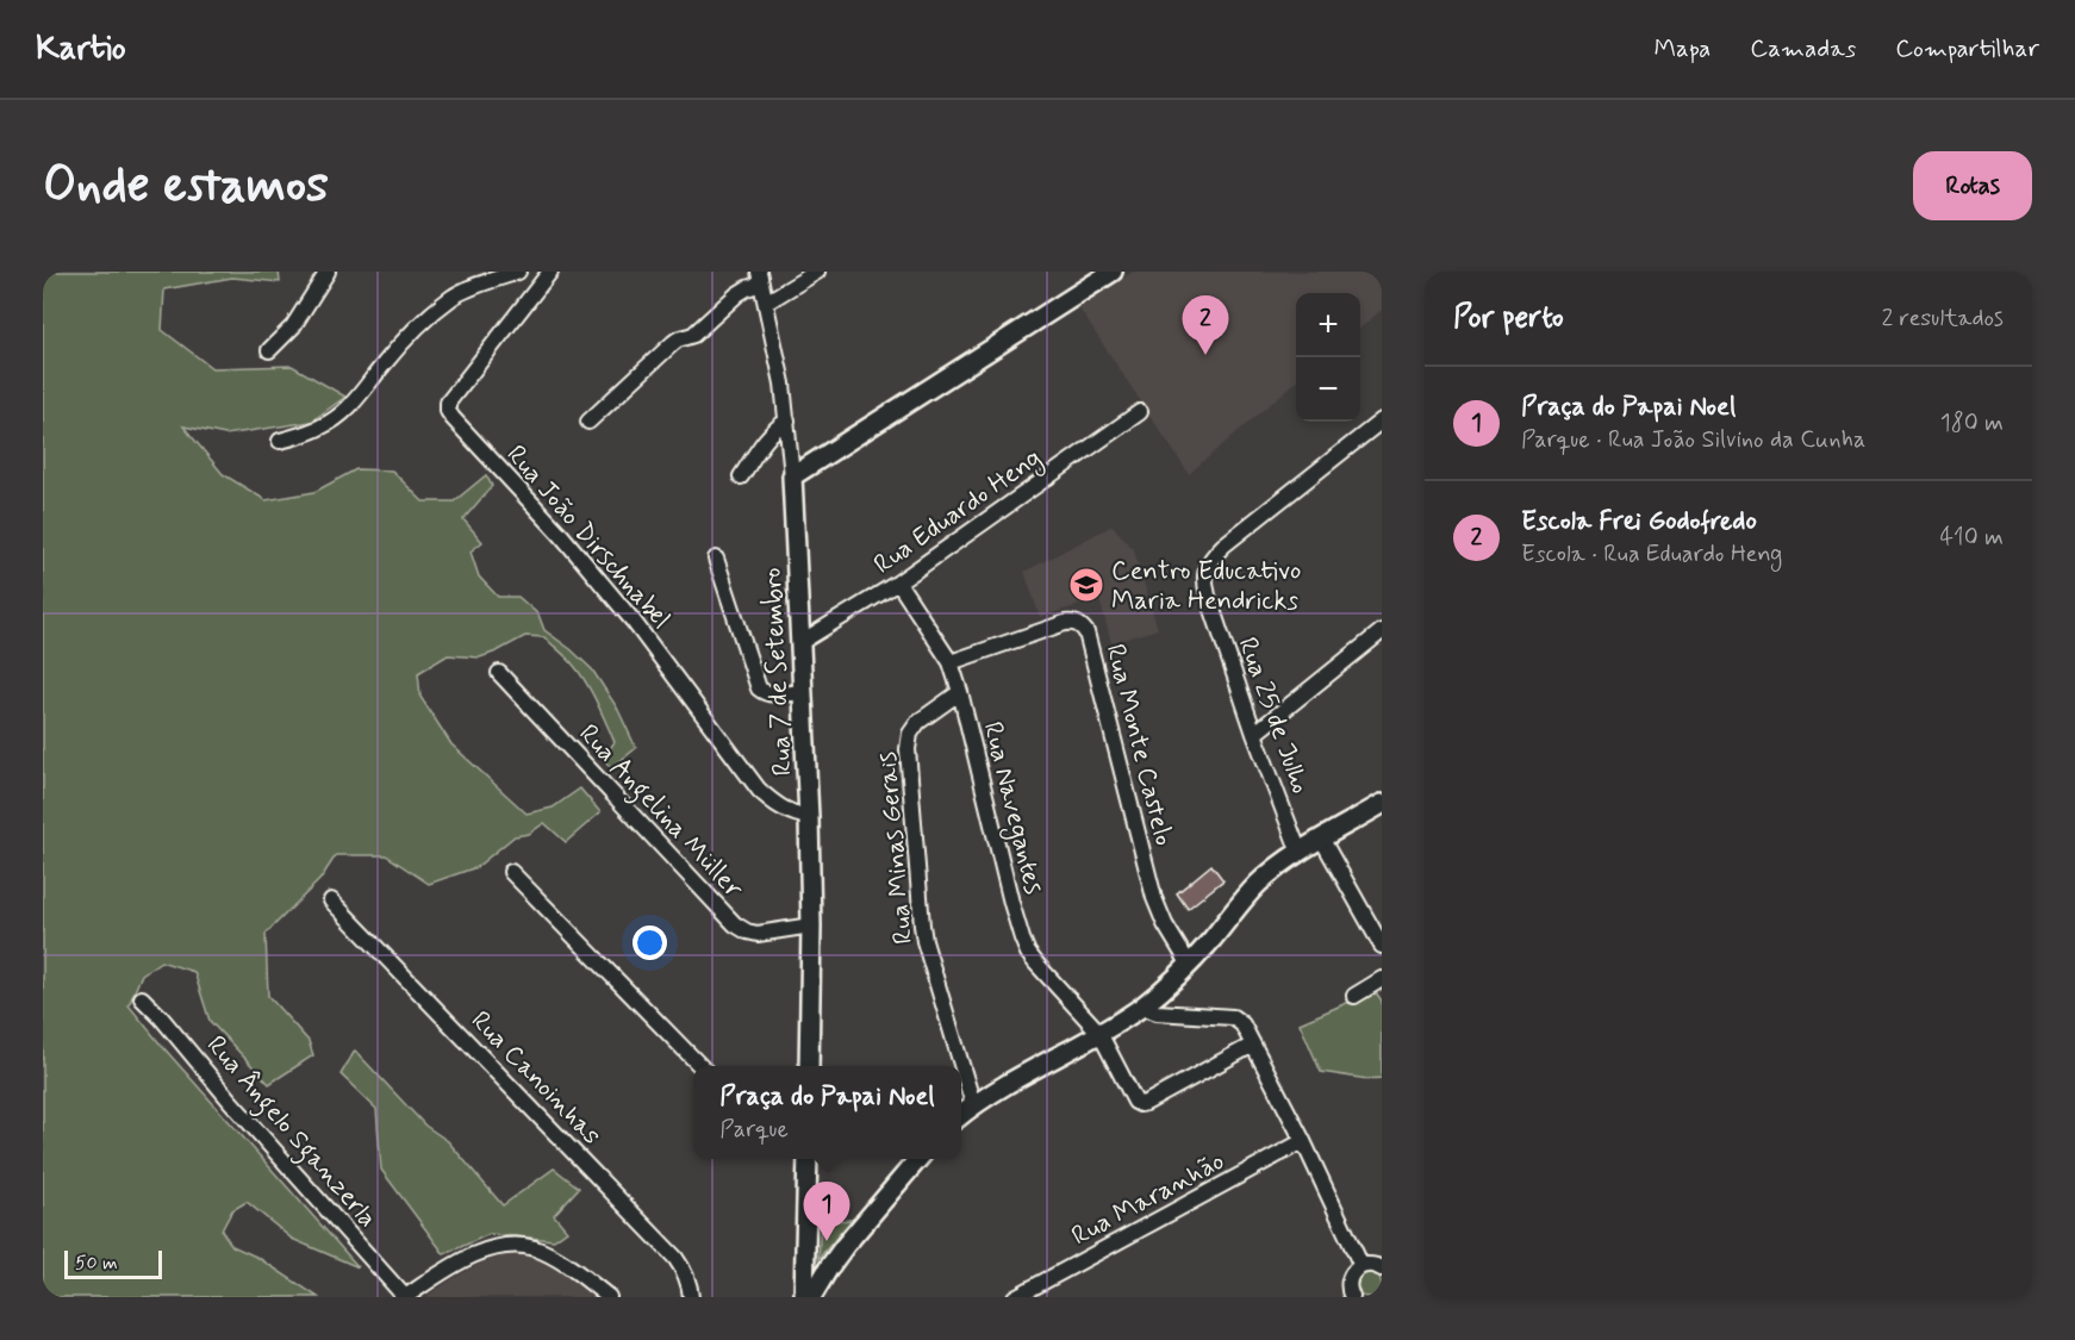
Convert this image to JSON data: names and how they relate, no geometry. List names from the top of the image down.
{
  "streets": {
    "street": [
      "Rua Eduardo Heng",
      "Rua João Dirschnabel",
      "Rua 7 de Setembro",
      "Rua 25 de Julho",
      "Rua Monte Castelo",
      "Rua Navegantes",
      "Rua Angelina Müller",
      "Rua Minas Gerais",
      "Rua Canoinhas",
      "Rua Ângelo Sganzerla",
      "Rua Maranhão"
    ]
  },
  "crossings": [
    ["Rua Eduardo Heng", "Rua 7 de Setembro"],
    ["Rua Eduardo Heng", "Rua Navegantes"],
    ["Rua João Dirschnabel", "Rua 7 de Setembro"],
    ["Rua 7 de Setembro", "Rua Angelina Müller"],
    ["Rua Monte Castelo", "Rua Navegantes"],
    ["Rua Navegantes", "Rua Minas Gerais"]
  ],
  "places": {
    "school or university": ["Centro Educativo Maria Hendricks"]
  },
  "scale_bar": "50 m",
  "page": {
    "header": "Kartio",
    "nav": ["Mapa", "Camadas", "Compartilhar"],
    "buttons": "Rotas",
    "title": "Onde estamos",
    "heading": ["Por perto", "2 resultados"],
    "map_buttons": ["+", "−"],
    "pins": ["2", "1"],
    "list": [
      {
        "mark": "1",
        "name": "Praça do Papai Noel",
        "note": "Parque · Rua João Silvino da Cunha",
        "value": "180 m"
      },
      {
        "mark": "2",
        "name": "Escola Frei Godofredo",
        "note": "Escola · Rua Eduardo Heng",
        "value": "410 m"
      }
    ],
    "popup": ["Praça do Papai Noel", "Parque"],
    "scale": "50 m"
  }
}
